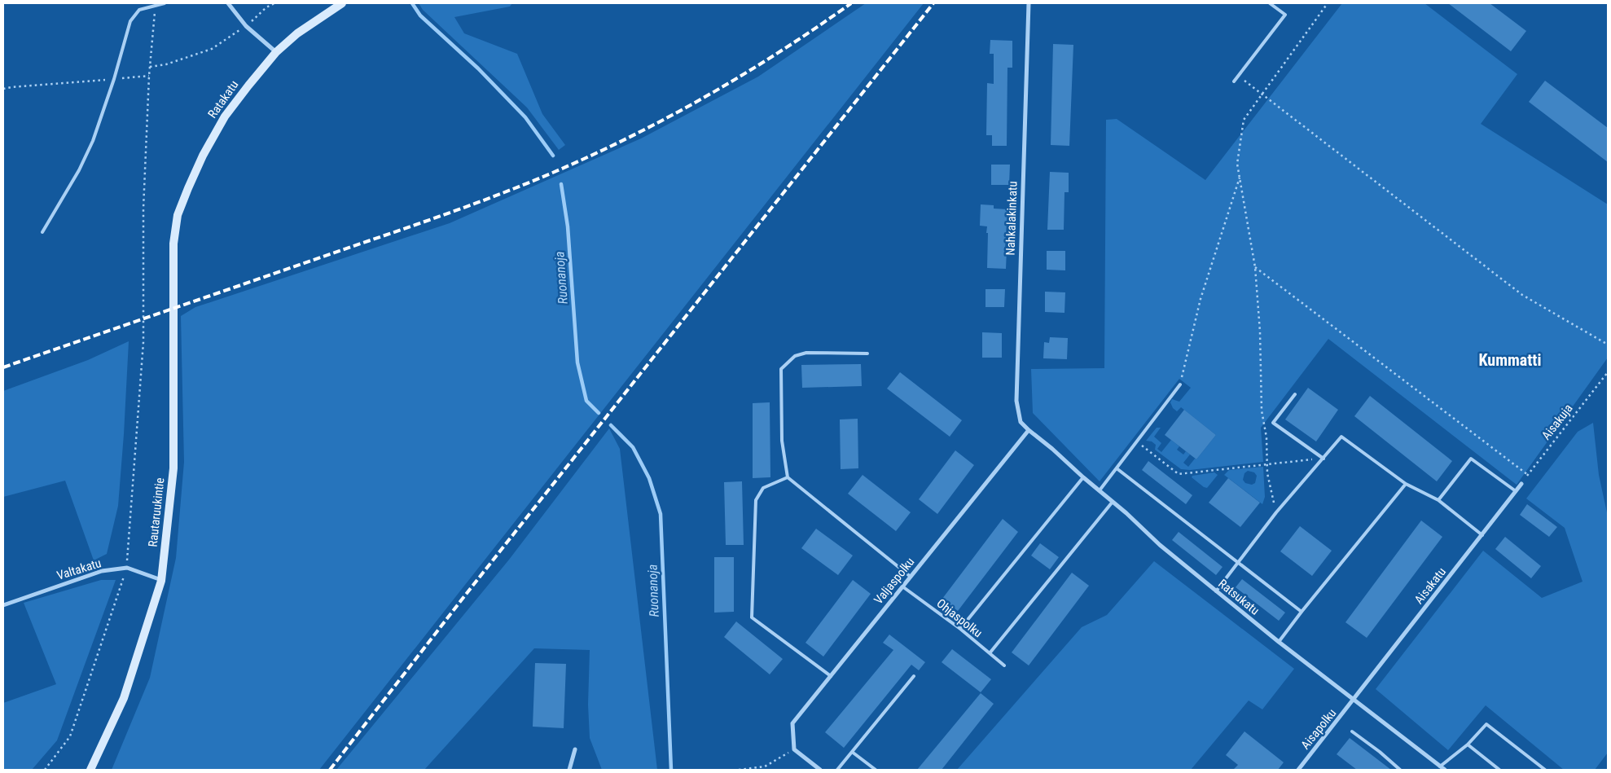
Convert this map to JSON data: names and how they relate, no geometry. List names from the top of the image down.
{
  "streets": {
    "main road": ["Ratakatu", "Rautaruukintie"],
    "street": [
      "Nahkalakinkatu",
      "Valtakatu",
      "Valjaspolku",
      "Aisakatu",
      "Ratsukatu",
      "Aisapolku"
    ],
    "lane": ["Ohjaspolku"],
    "path": ["Aisakuja"]
  },
  "crossings": [
    ["Ratakatu", "Rautaruukintie"],
    ["Nahkalakinkatu", "Valjaspolku"],
    ["Nahkalakinkatu", "Ratsukatu"],
    ["Aisakuja", "Aisakatu"],
    ["Rautaruukintie", "Valtakatu"],
    ["Valjaspolku", "Ratsukatu"],
    ["Valjaspolku", "Ohjaspolku"],
    ["Aisakatu", "Ratsukatu"],
    ["Aisakatu", "Aisapolku"],
    ["Ratsukatu", "Aisapolku"]
  ],
  "districts": ["Kummatti"],
  "water": ["Ruonanoja"]
}
